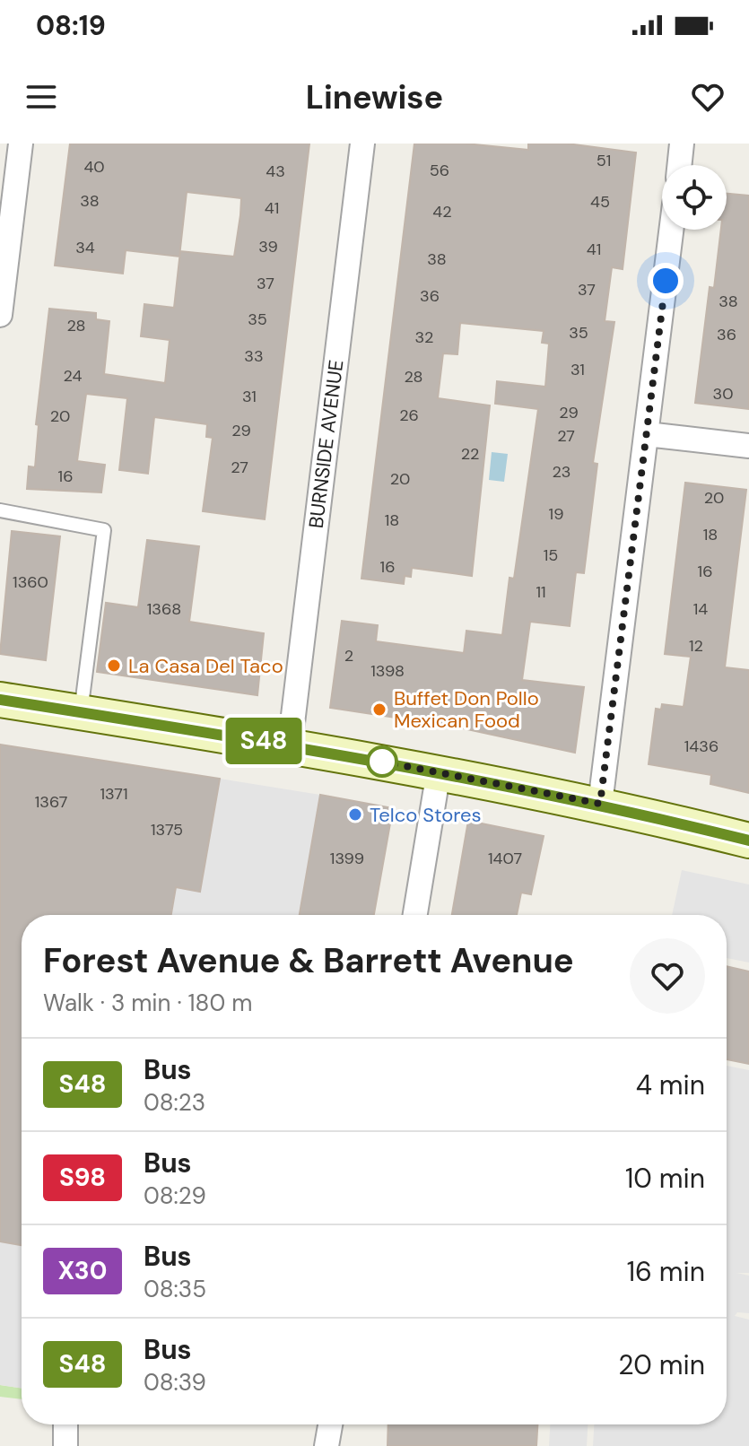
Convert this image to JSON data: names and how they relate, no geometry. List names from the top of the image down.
{
  "streets": {
    "street": ["BURNSIDE AVENUE"]
  },
  "places": ["La Casa Del Taco", "Buffet Don Pollo Mexican Food", "Telco Stores"],
  "lines": ["bus line S48"],
  "house_numbers": [
    "51",
    "40",
    "56",
    "43",
    "38",
    "45",
    "41",
    "42",
    "39",
    "34",
    "41",
    "38",
    "37",
    "37",
    "36",
    "38",
    "35",
    "28",
    "35",
    "36",
    "32",
    "33",
    "31",
    "24",
    "28",
    "30",
    "31",
    "29",
    "26",
    "20",
    "29",
    "27",
    "22",
    "27",
    "23",
    "16",
    "20",
    "20",
    "19",
    "18",
    "18",
    "15",
    "16",
    "16",
    "1360",
    "11",
    "1368",
    "14",
    "12",
    "2",
    "1398",
    "1436",
    "1371",
    "1367",
    "1375",
    "1399",
    "1407"
  ],
  "page": {
    "status": "08:19",
    "header": "Linewise",
    "on_map": "S48",
    "heading": ["Forest Avenue & Barrett Avenue", "Walk · 3 min · 180 m"],
    "list": [
      {
        "mark": "S48",
        "name": "Bus",
        "note": "08:23",
        "value": "4 min"
      },
      {
        "mark": "S98",
        "name": "Bus",
        "note": "08:29",
        "value": "10 min"
      },
      {
        "mark": "X30",
        "name": "Bus",
        "note": "08:35",
        "value": "16 min"
      },
      {
        "mark": "S48",
        "name": "Bus",
        "note": "08:39",
        "value": "20 min"
      }
    ]
  }
}
